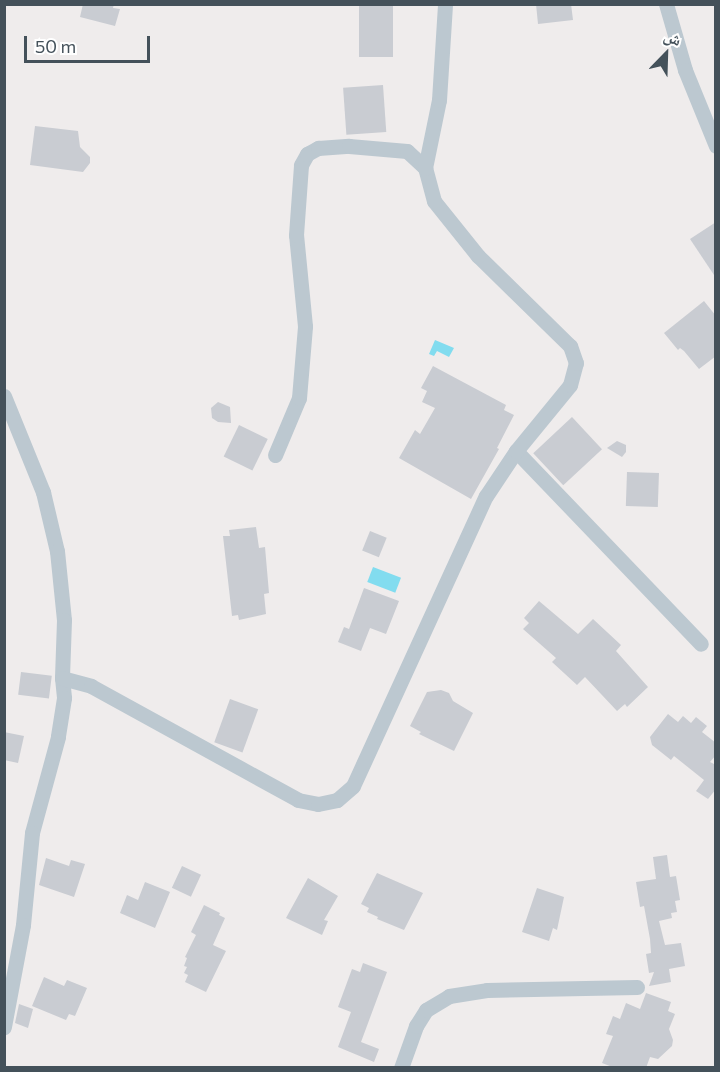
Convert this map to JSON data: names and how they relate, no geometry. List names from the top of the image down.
{
  "scale_bar": "50 m",
  "north": "top right"
}
